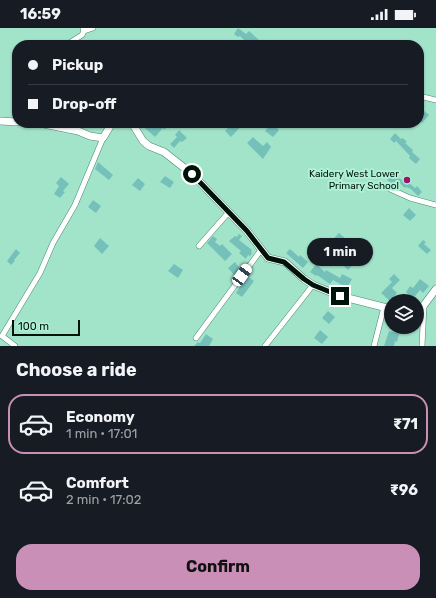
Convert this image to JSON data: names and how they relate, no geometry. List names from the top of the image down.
{
  "places": ["Kaidery West Lower Primary School"],
  "scale_bar": "100 m",
  "page": {
    "status": "16:59",
    "banner": ["Pickup", "Drop-off"],
    "bubble": "1 min",
    "scale": "100 m",
    "heading": "Choose a ride",
    "list": [
      {
        "name": "Economy",
        "note": "1 min · 17:01",
        "value": "₹71"
      },
      {
        "name": "Comfort",
        "note": "2 min · 17:02",
        "value": "₹96"
      }
    ],
    "buttons": "Confirm"
  }
}
